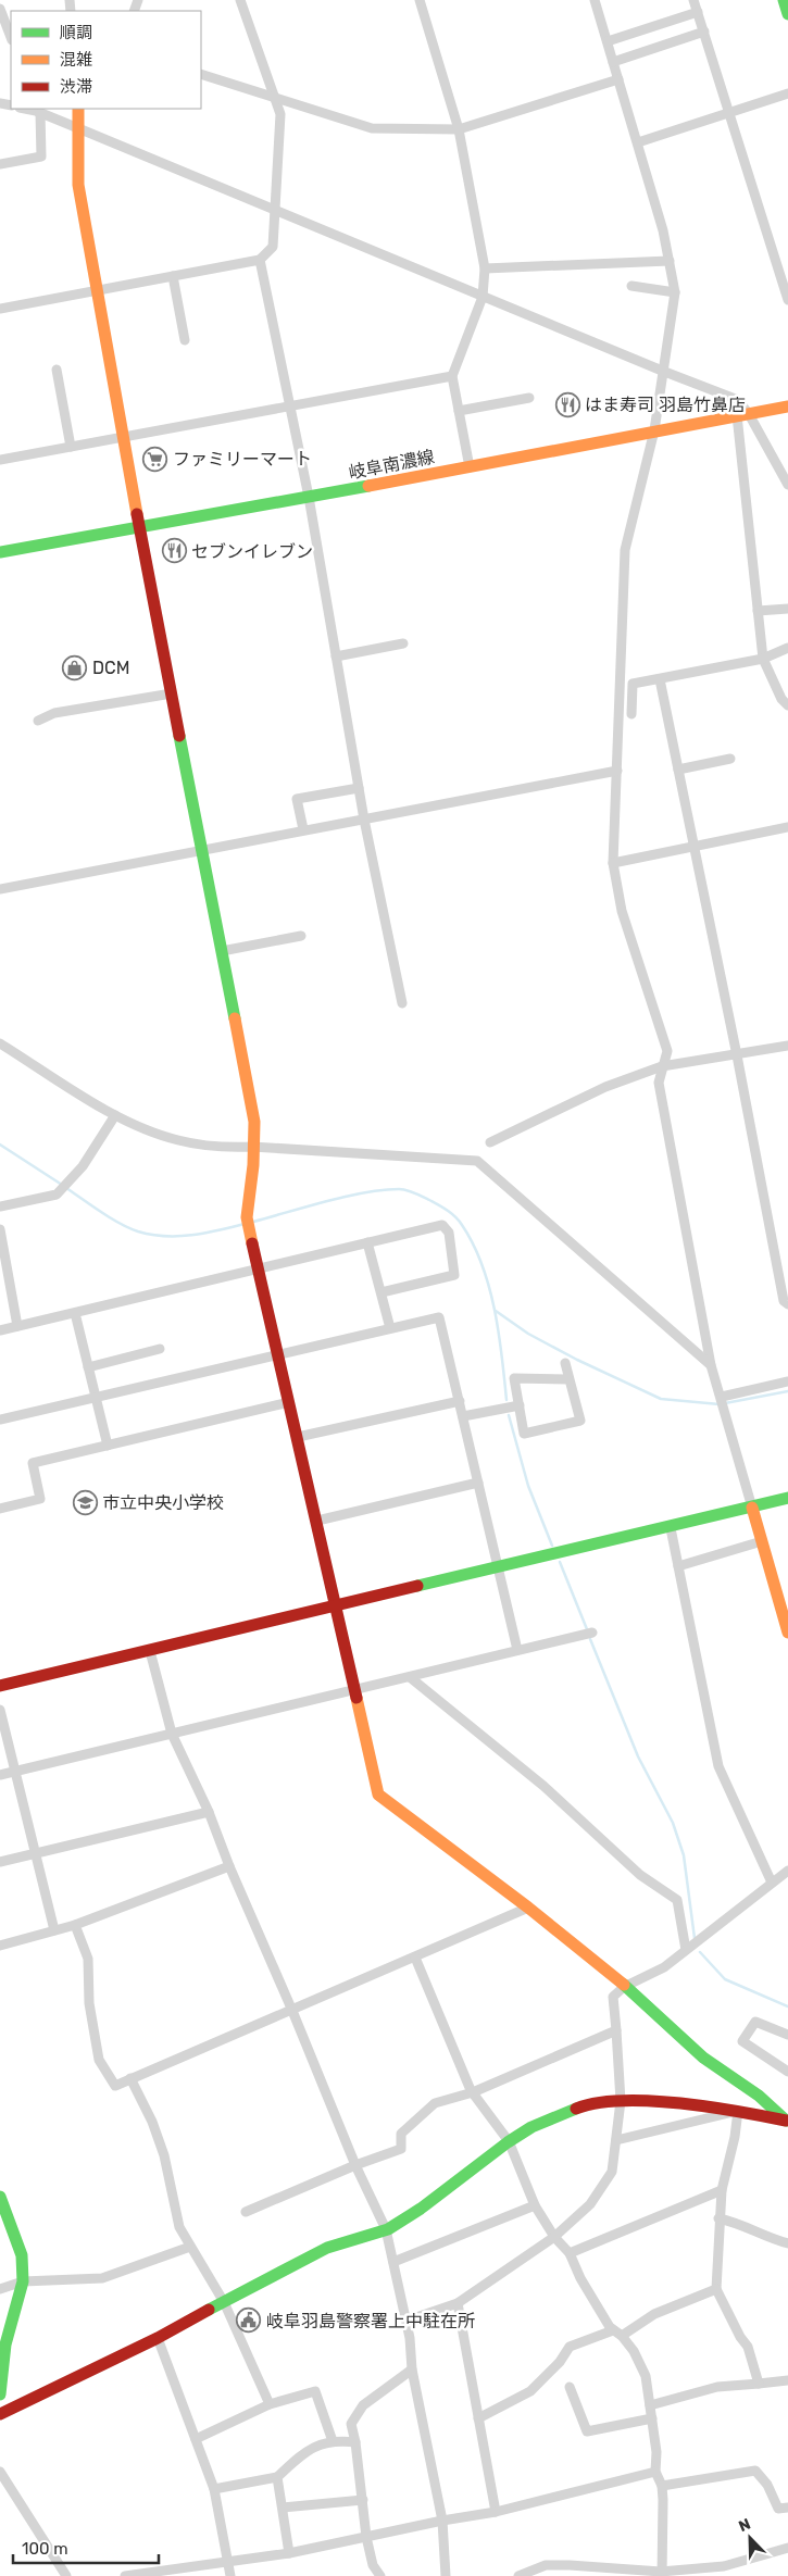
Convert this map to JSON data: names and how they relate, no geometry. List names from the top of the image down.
{
  "streets": {
    "street": ["岐阜南濃線"]
  },
  "places": {
    "restaurant": ["はま寿司 羽島竹鼻店", "セブンイレブン"],
    "supermarket": ["ファミリーマート"],
    "shop": ["DCM"],
    "school or university": ["市立中央小学校"],
    "public building": ["岐阜羽島警察署上中駐在所"]
  },
  "legend": ["順調", "混雑", "渋滞"],
  "scale_bar": "100 m",
  "north": "top left"
}
